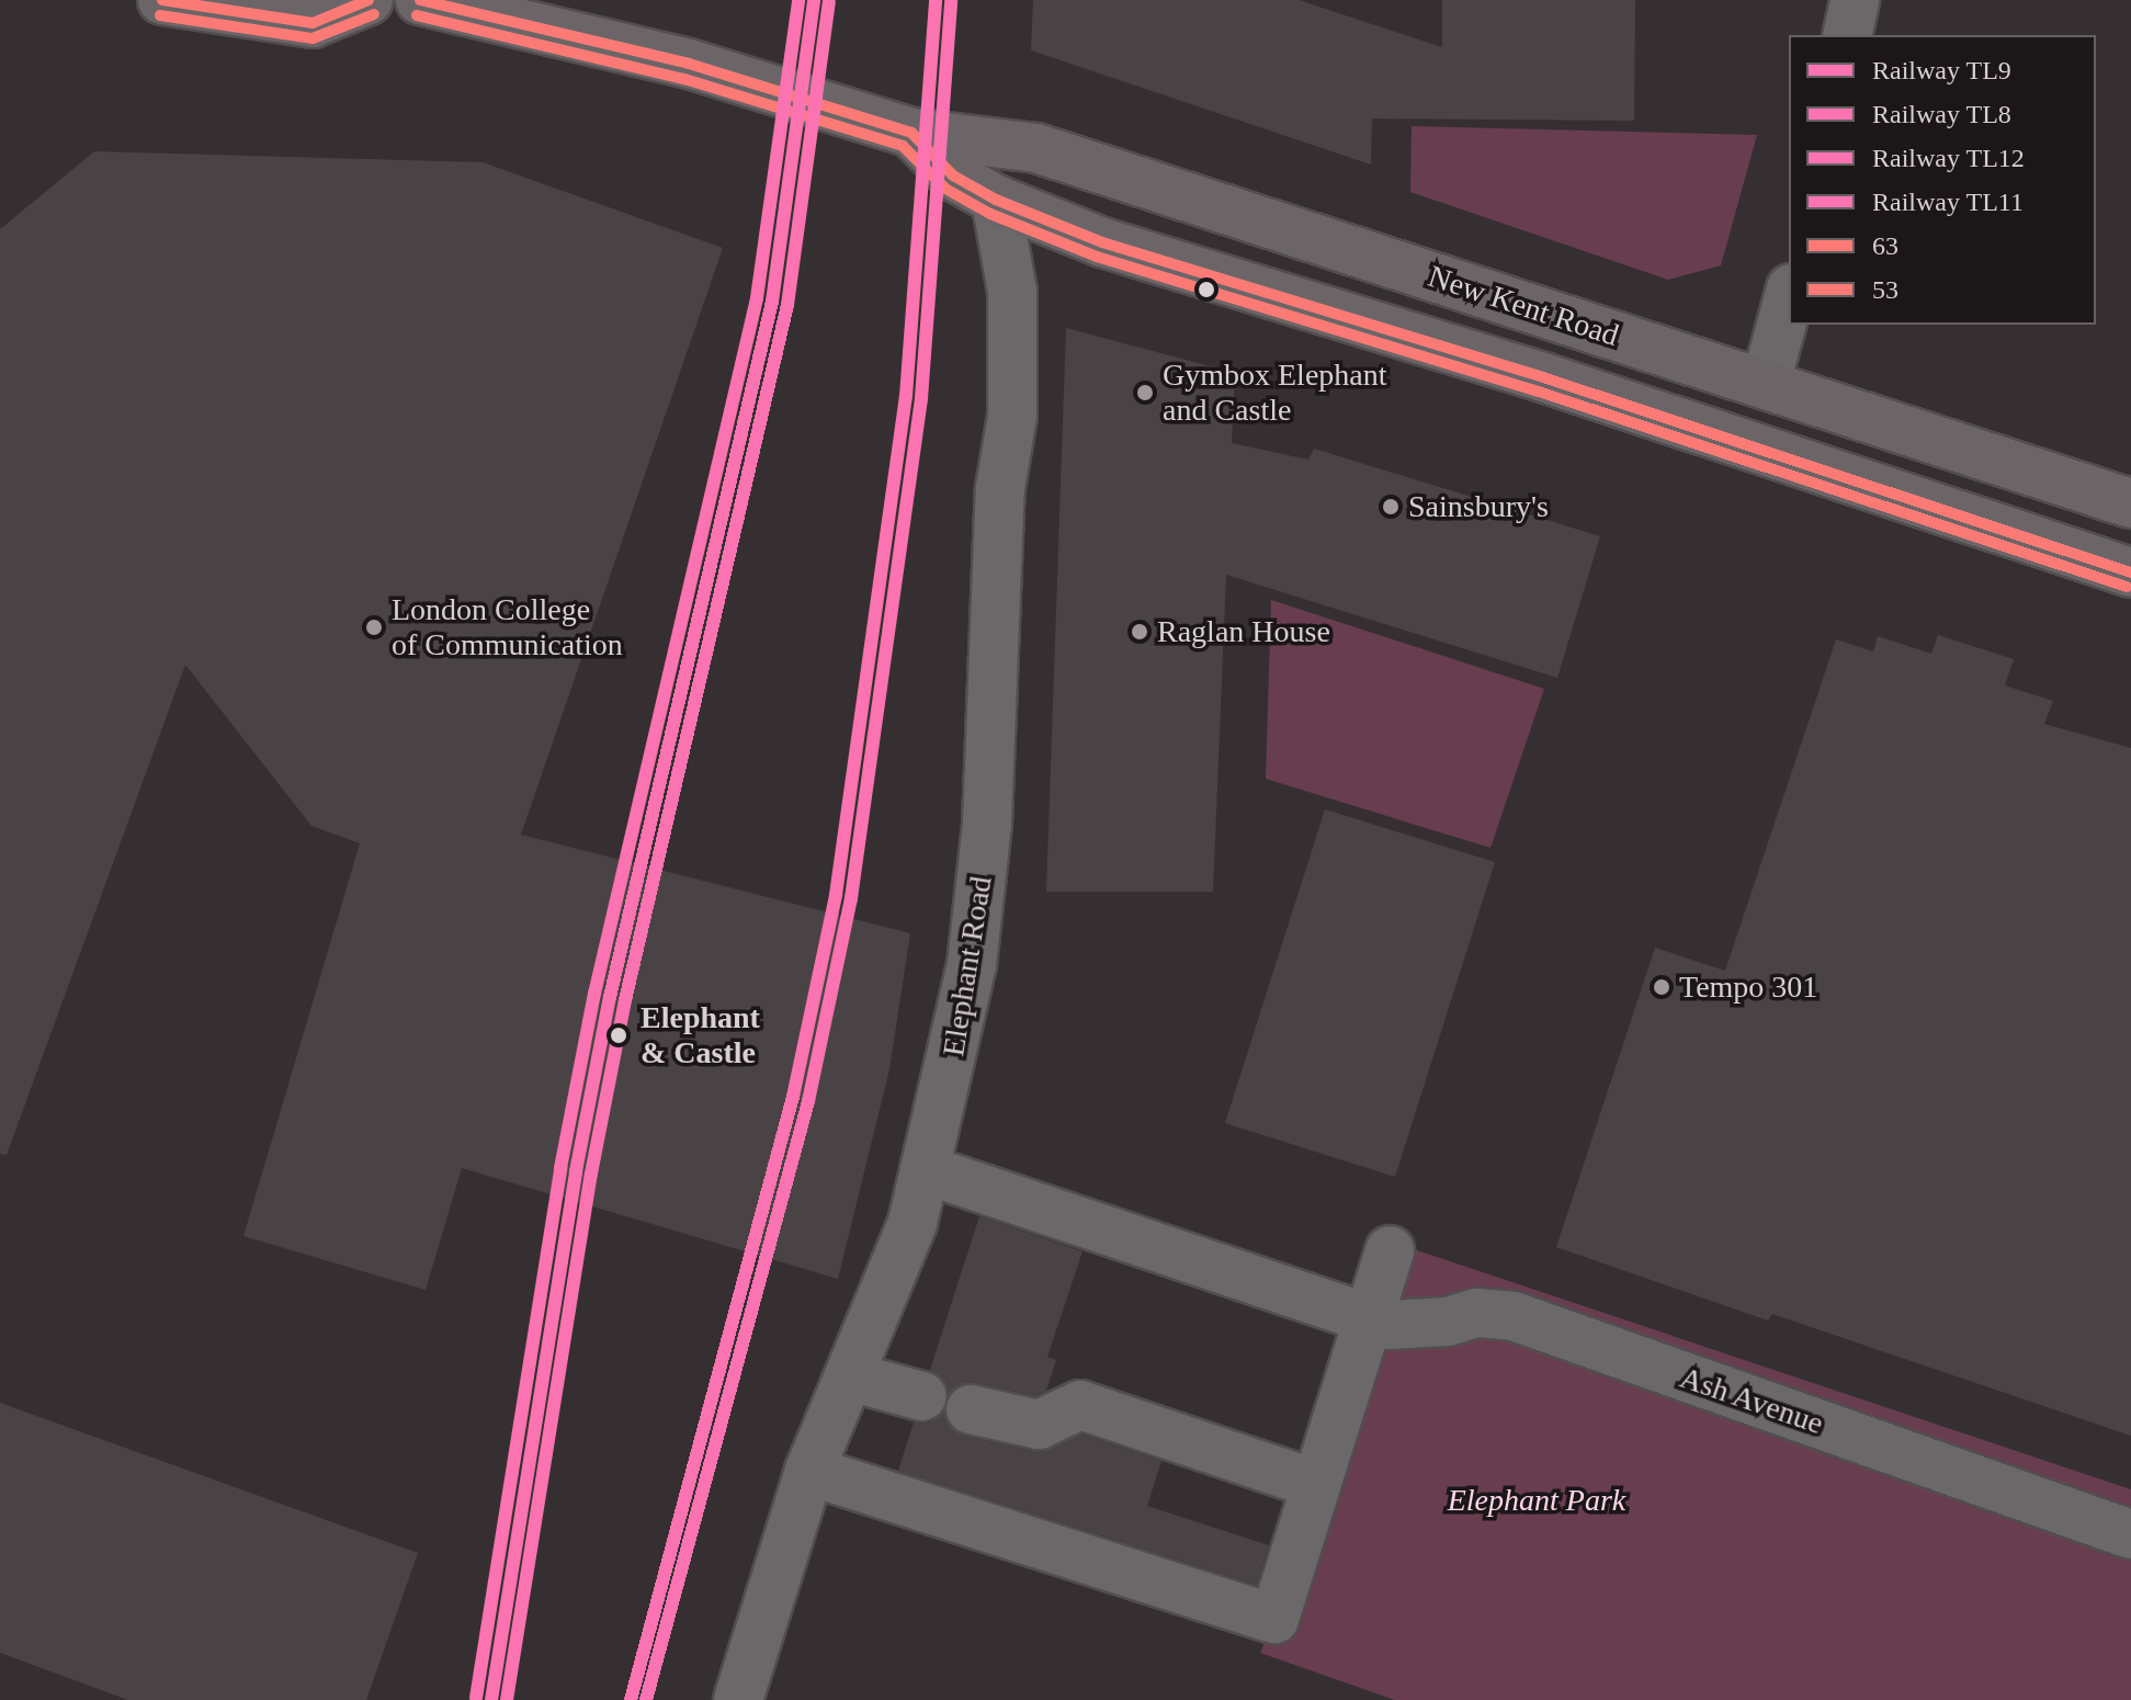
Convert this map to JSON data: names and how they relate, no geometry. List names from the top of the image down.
{
  "streets": {
    "highway": ["New Kent Road"],
    "street": ["Elephant Road", "Ash Avenue"]
  },
  "crossings": [
    ["New Kent Road", "Elephant Road"],
    ["Elephant Road", "Ash Avenue"]
  ],
  "parks": ["Elephant Park"],
  "places": [
    "Gymbox Elephant and Castle",
    "Sainsbury's",
    "London College of Communication",
    "Raglan House",
    "Tempo 301",
    "Elephant & Castle"
  ],
  "lines": [
    "rail line TL9",
    "rail line TL12",
    "rail line TL11",
    "transit line 63",
    "rail line TL8",
    "transit line 53"
  ],
  "legend": [
    "Railway TL9",
    "Railway TL8",
    "Railway TL12",
    "Railway TL11",
    "63",
    "53"
  ]
}
